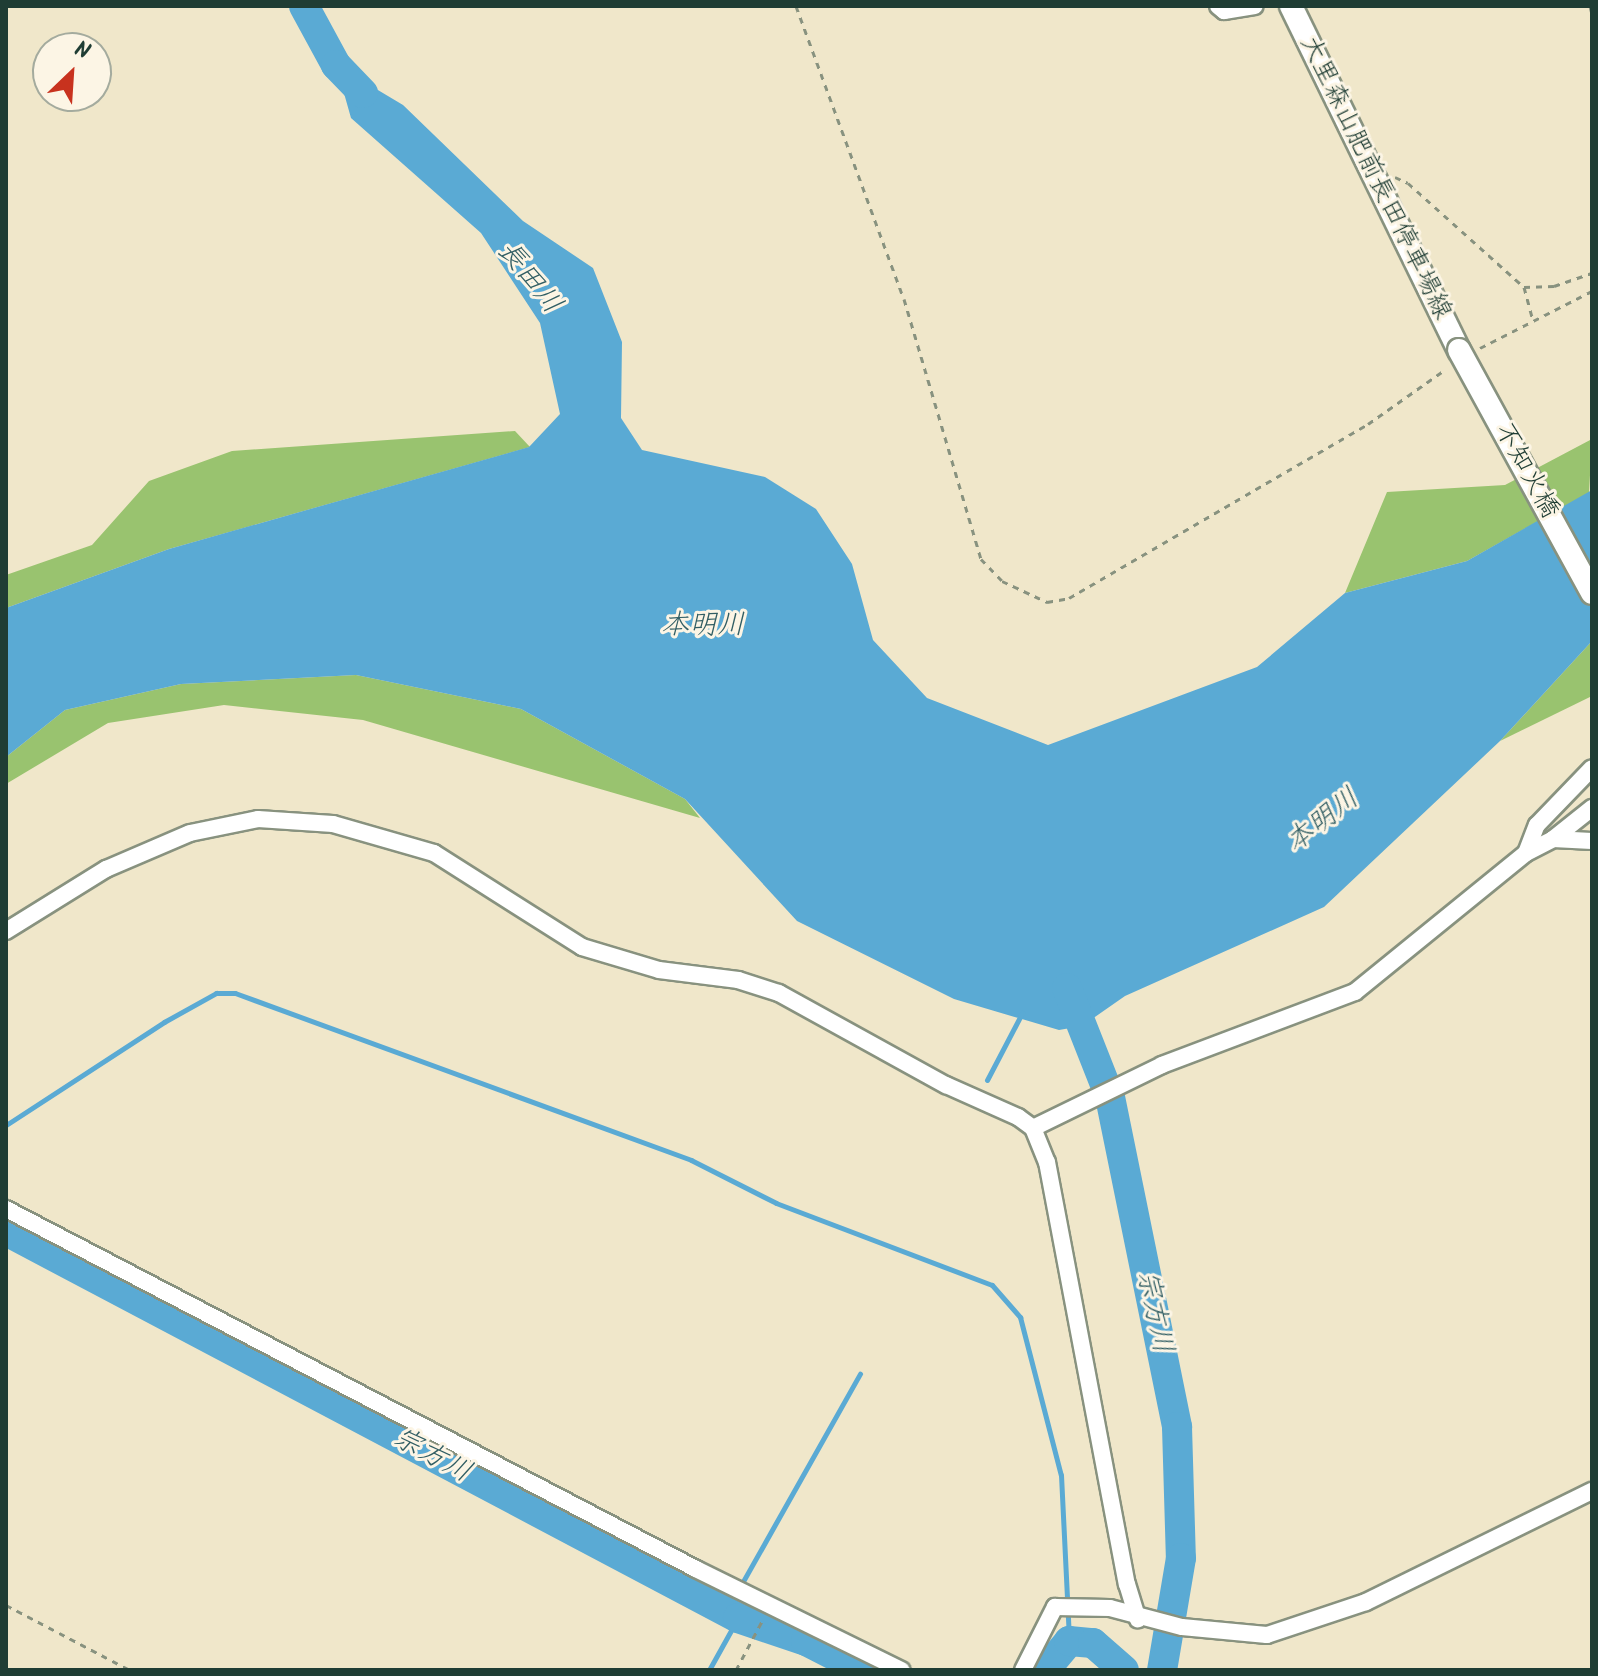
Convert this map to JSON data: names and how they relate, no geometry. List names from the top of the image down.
{
  "streets": {
    "main road": ["大里森山肥前長田停車場線", "不知火橋"]
  },
  "crossings": [
    ["大里森山肥前長田停車場線", "不知火橋"]
  ],
  "water": ["長田川", "本明川", "宗方川"],
  "north": "top right"
}
